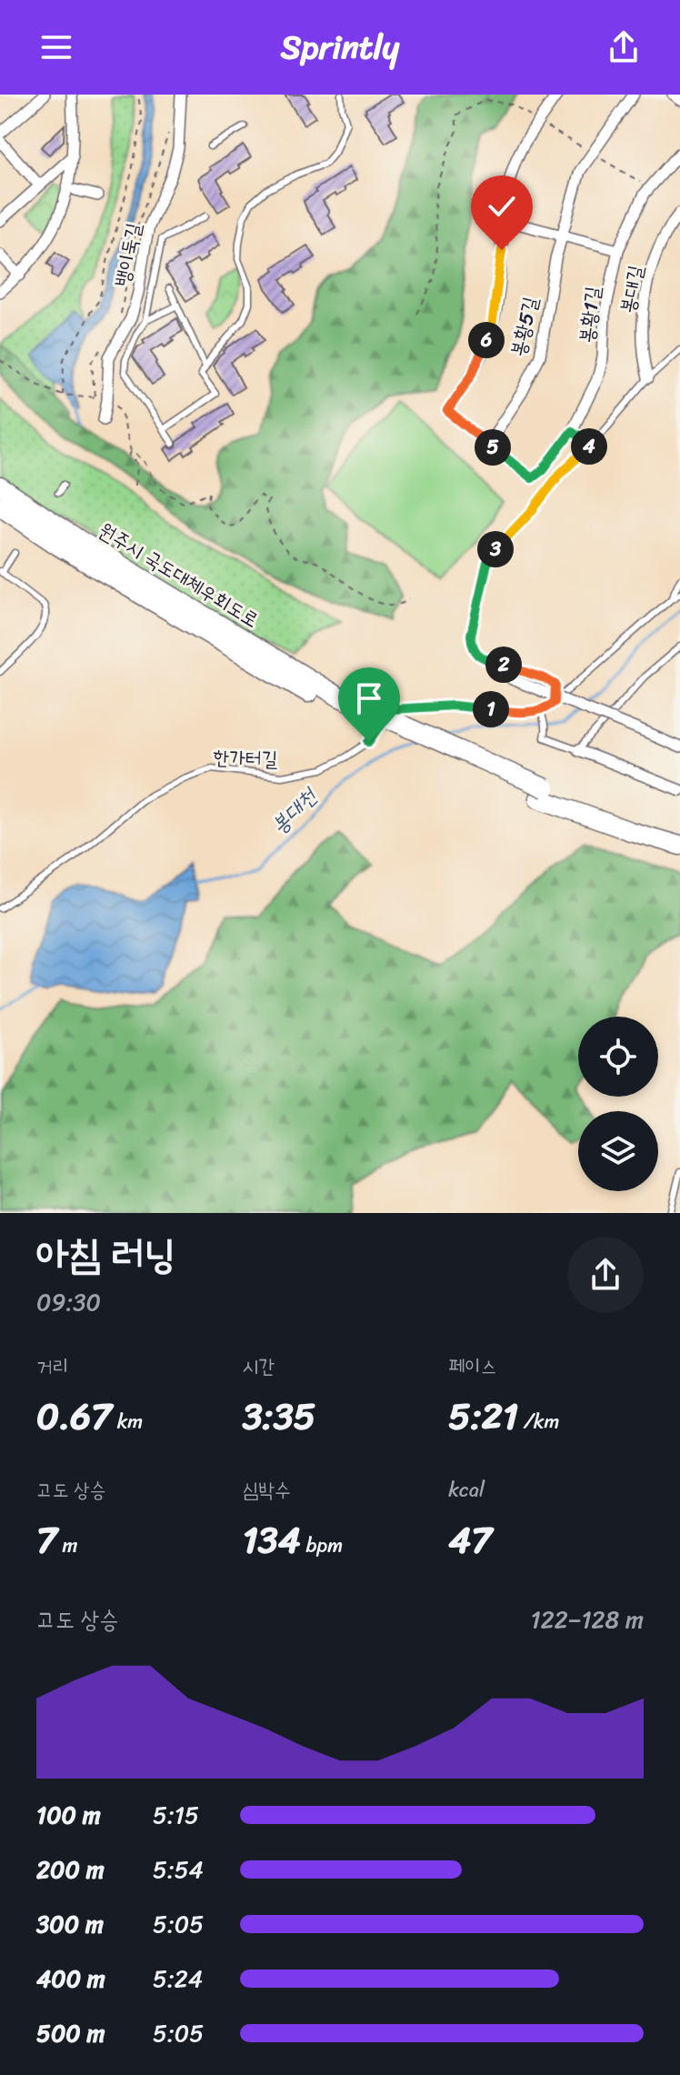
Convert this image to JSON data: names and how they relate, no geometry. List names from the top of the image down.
{
  "streets": {
    "highway": ["원주시 국도대체우회도로"],
    "street": [
      "뱅이둑길",
      "봉대길",
      "봉황1길",
      "봉황5길"
    ],
    "lane": ["한가터길"]
  },
  "crossings": [
    ["봉황1길", "봉황5길"]
  ],
  "water": ["봉대천"],
  "page": {
    "header": "Sprintly",
    "pins": [
      "6",
      "4",
      "5",
      "3",
      "2",
      "1"
    ],
    "heading": ["아침 러닝", "09:30"],
    "stats": [
      ["거리", "0.67 km"],
      ["시간", "3:35"],
      ["페이스", "5:21 /km"],
      ["고도 상승", "7 m"],
      ["심박수", "134 bpm"],
      ["kcal", "47"]
    ],
    "chart": ["고도 상승", "122–128 m"],
    "list": [
      {
        "name": "100 m",
        "note": "5:15"
      },
      {
        "name": "200 m",
        "note": "5:54"
      },
      {
        "name": "300 m",
        "note": "5:05"
      },
      {
        "name": "400 m",
        "note": "5:24"
      },
      {
        "name": "500 m",
        "note": "5:05"
      }
    ]
  }
}
